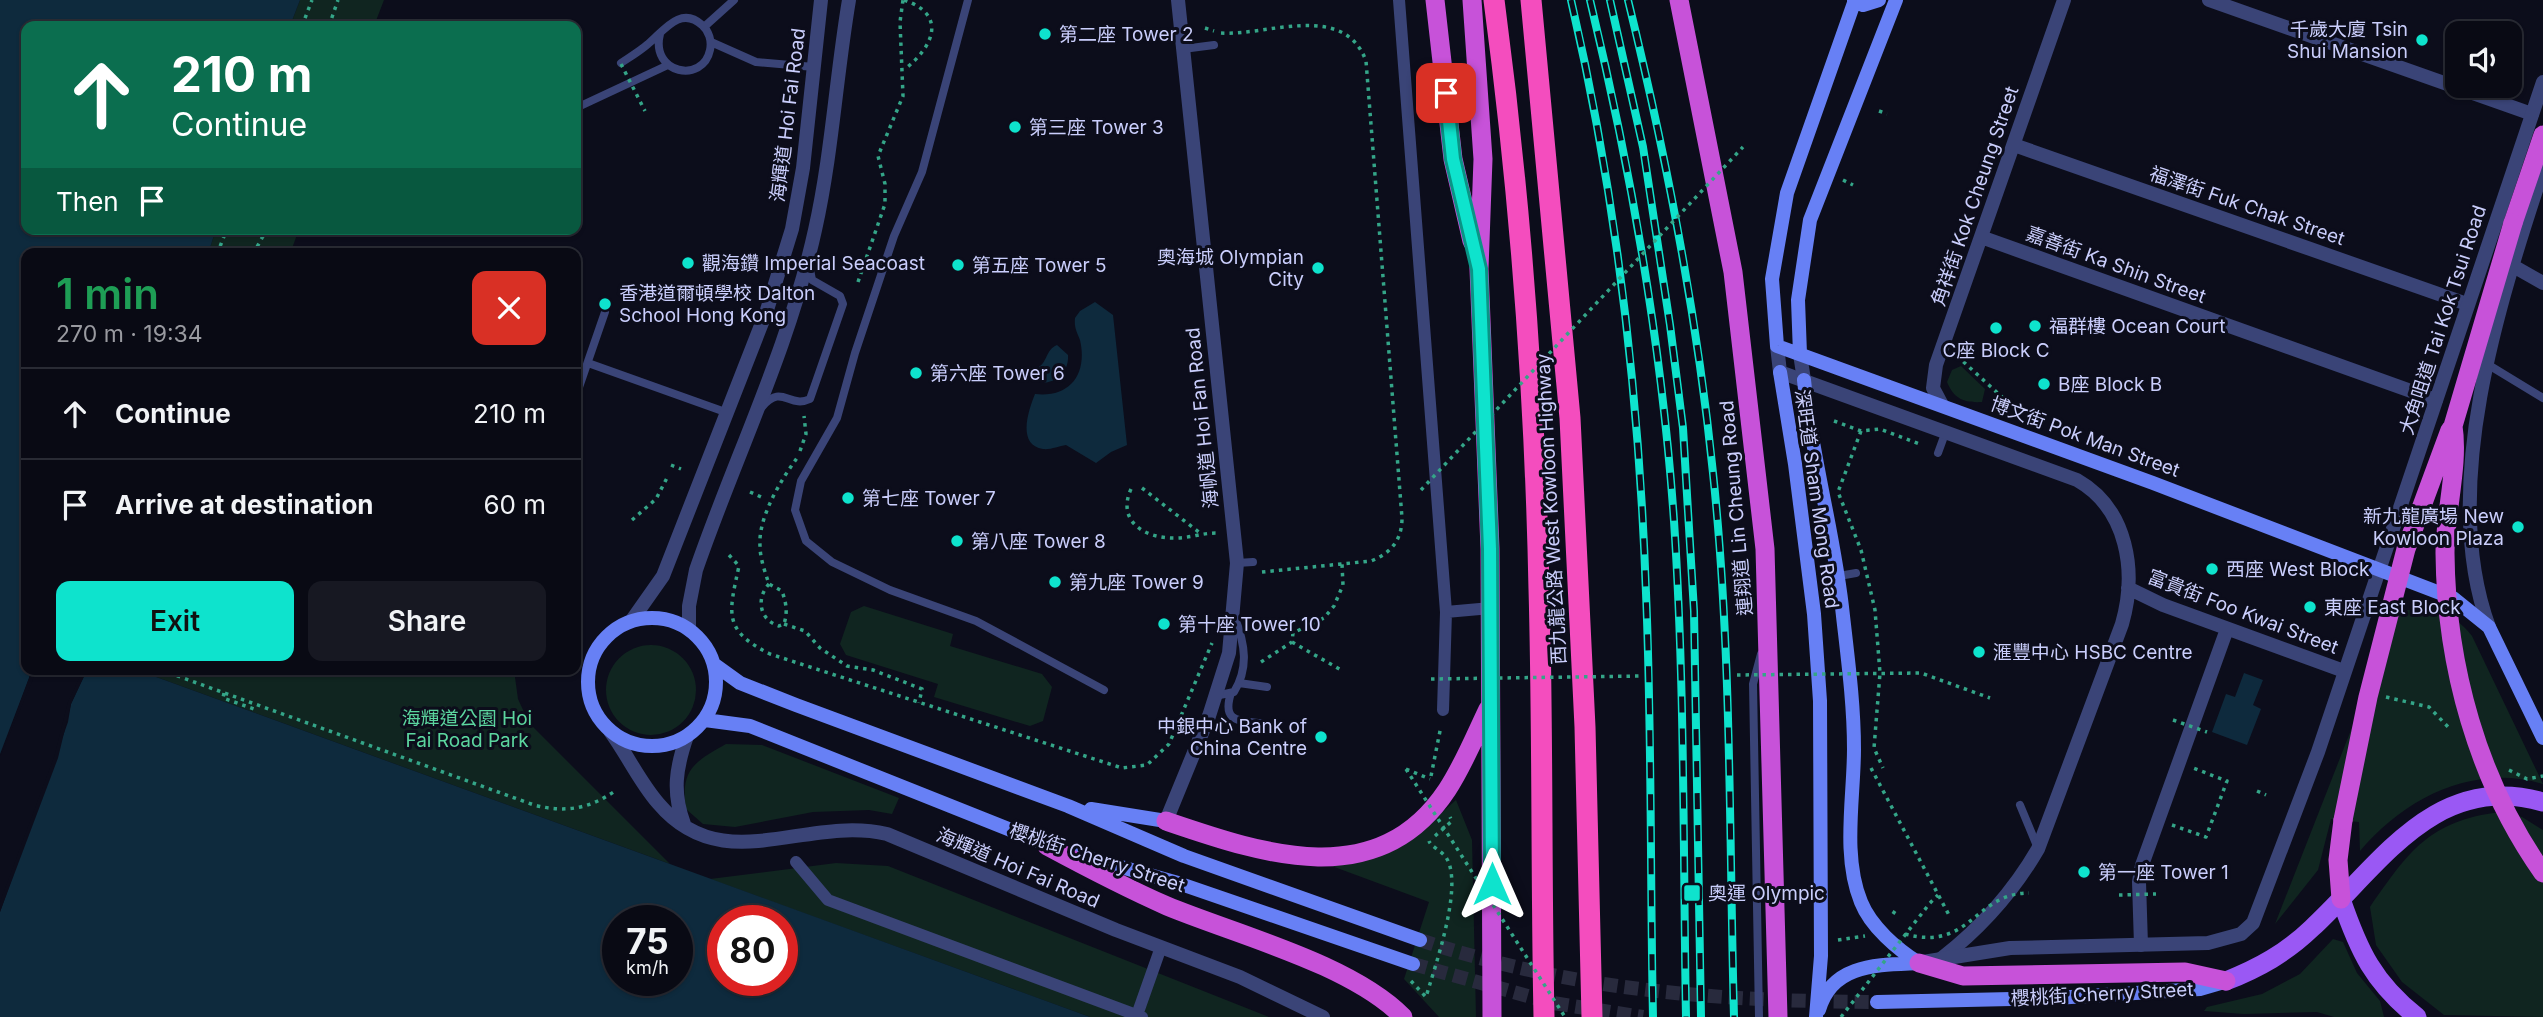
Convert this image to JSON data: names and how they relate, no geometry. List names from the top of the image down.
{
  "streets": {
    "highway": ["連翔道 Lin Cheung Road", "西九龍公路 West Kowloon Highway"],
    "main road": ["博文街 Pok Man Street", "深旺道 Sham Mong Road", "櫻桃街 Cherry Street"],
    "street": [
      "海輝道 Hoi Fai Road",
      "角祥街 Kok Cheung Street",
      "福澤街 Fuk Chak Street",
      "嘉善街 Ka Shin Street",
      "大角咀道 Tai Kok Tsui Road",
      "海帆道 Hoi Fan Road",
      "富貴街 Foo Kwai Street"
    ]
  },
  "crossings": [
    ["海輝道 Hoi Fai Road", "櫻桃街 Cherry Street"],
    ["角祥街 Kok Cheung Street", "福澤街 Fuk Chak Street"],
    ["角祥街 Kok Cheung Street", "嘉善街 Ka Shin Street"],
    ["角祥街 Kok Cheung Street", "博文街 Pok Man Street"],
    ["福澤街 Fuk Chak Street", "大角咀道 Tai Kok Tsui Road"],
    ["嘉善街 Ka Shin Street", "大角咀道 Tai Kok Tsui Road"],
    ["大角咀道 Tai Kok Tsui Road", "博文街 Pok Man Street"],
    ["大角咀道 Tai Kok Tsui Road", "富貴街 Foo Kwai Street"],
    ["海帆道 Hoi Fan Road", "櫻桃街 Cherry Street"],
    ["博文街 Pok Man Street", "深旺道 Sham Mong Road"]
  ],
  "parks": ["海輝道公園 Hoi Fai Road Park"],
  "places": {
    "other": [
      "第二座 Tower 2",
      "千歲大廈 Tsin Shui Mansion",
      "第三座 Tower 3",
      "觀海鑽 Imperial Seacoast",
      "第五座 Tower 5",
      "奧海城 Olympian City",
      "香港道爾頓學校 Dalton School Hong Kong",
      "福群樓 Ocean Court",
      "C座 Block C",
      "第六座 Tower 6",
      "B座 Block B",
      "第七座 Tower 7",
      "新九龍廣場 New Kowloon Plaza",
      "第八座 Tower 8",
      "西座 West Block",
      "第九座 Tower 9",
      "東座 East Block",
      "第十座 Tower 10",
      "滙豐中心 HSBC Centre",
      "中銀中心 Bank of China Centre",
      "第一座 Tower 1"
    ],
    "transit": ["奧運 Olympic"]
  },
  "page": {
    "turn": ["210 m", "Continue"],
    "then": "Then",
    "heading": ["1 min", "270 m · 19:34"],
    "list": [
      {
        "name": "Continue",
        "value": "210 m"
      },
      {
        "name": "Arrive at destination",
        "value": "60 m"
      }
    ],
    "buttons": ["Exit", "Share"],
    "speed": "75 km/h",
    "limit": "80"
  }
}
